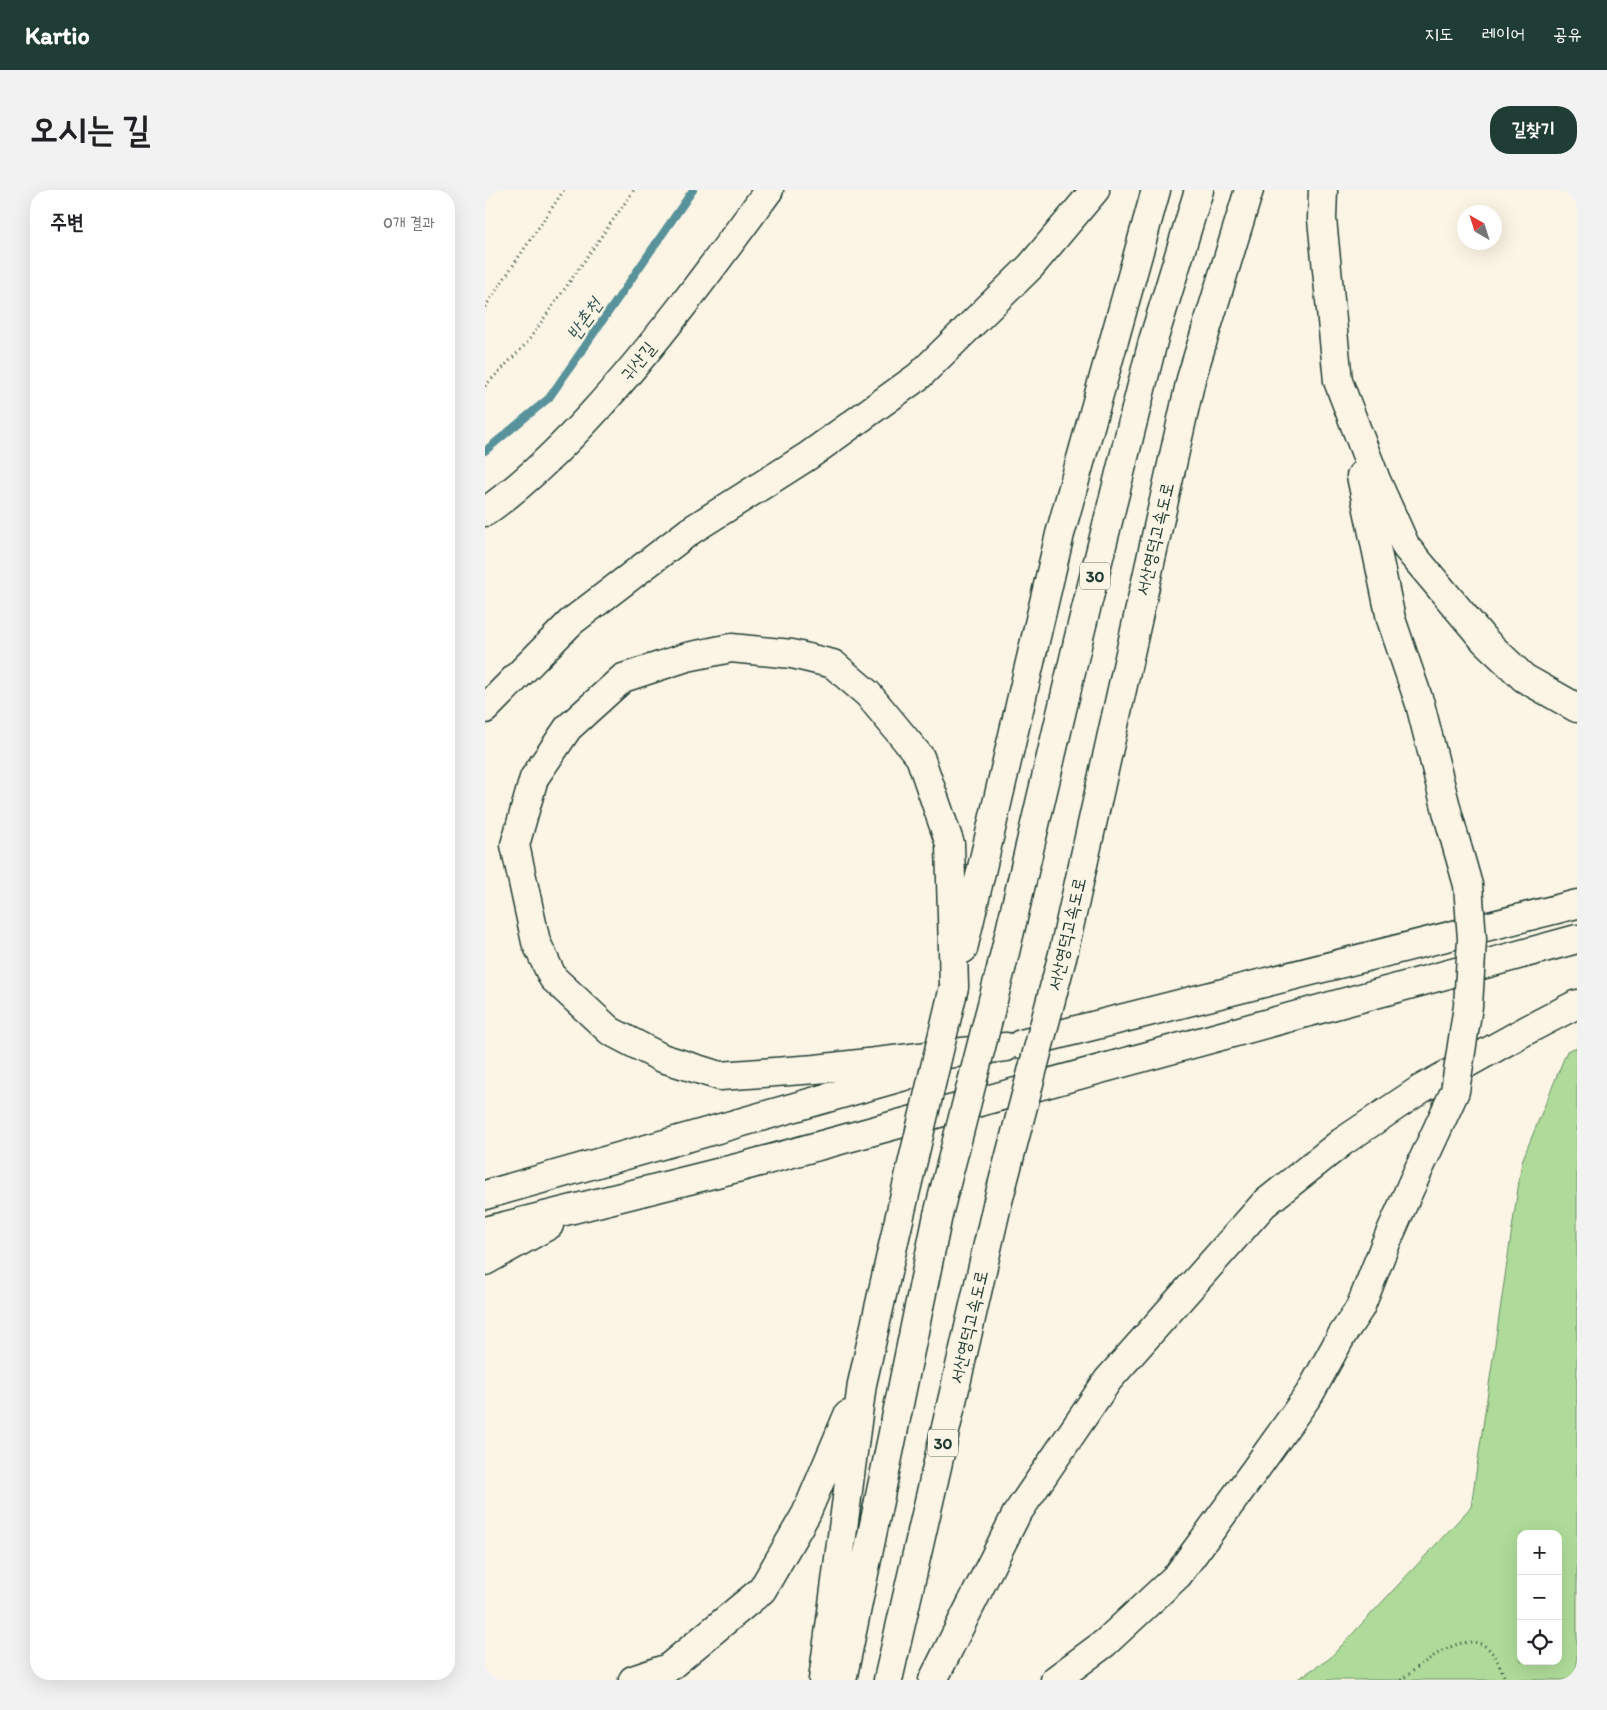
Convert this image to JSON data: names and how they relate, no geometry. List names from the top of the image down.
{
  "streets": {
    "main road": ["귀산길", "서산영덕고속도로", "30"]
  },
  "water": ["반촌천"],
  "north": "top left",
  "page": {
    "header": "Kartio",
    "nav": ["지도", "레이어", "공유"],
    "buttons": "길찾기",
    "title": "오시는 길",
    "heading": ["주변", "0개 결과"],
    "map_buttons": ["+", "−"]
  }
}
